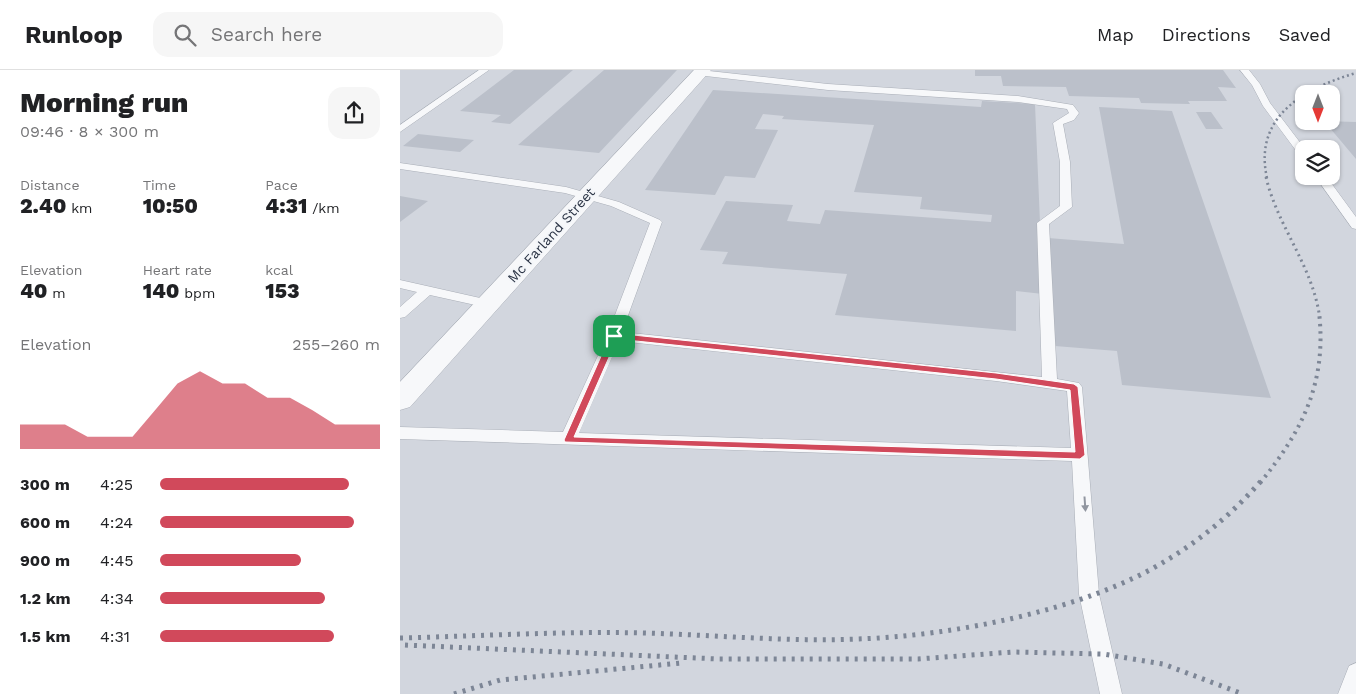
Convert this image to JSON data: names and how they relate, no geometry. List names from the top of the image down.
{
  "streets": {
    "street": ["Mc Farland Street"]
  },
  "north": "bottom",
  "page": {
    "header": "Runloop",
    "search": "Search here",
    "nav": ["Map", "Directions", "Saved"],
    "heading": ["Morning run", "09:46 · 8 × 300 m"],
    "stats": [
      ["Distance", "2.40 km"],
      ["Time", "10:50"],
      ["Pace", "4:31 /km"],
      ["Elevation", "40 m"],
      ["Heart rate", "140 bpm"],
      ["kcal", "153"]
    ],
    "chart": ["Elevation", "255–260 m"],
    "list": [
      {
        "name": "300 m",
        "note": "4:25"
      },
      {
        "name": "600 m",
        "note": "4:24"
      },
      {
        "name": "900 m",
        "note": "4:45"
      },
      {
        "name": "1.2 km",
        "note": "4:34"
      },
      {
        "name": "1.5 km",
        "note": "4:31"
      }
    ]
  }
}
